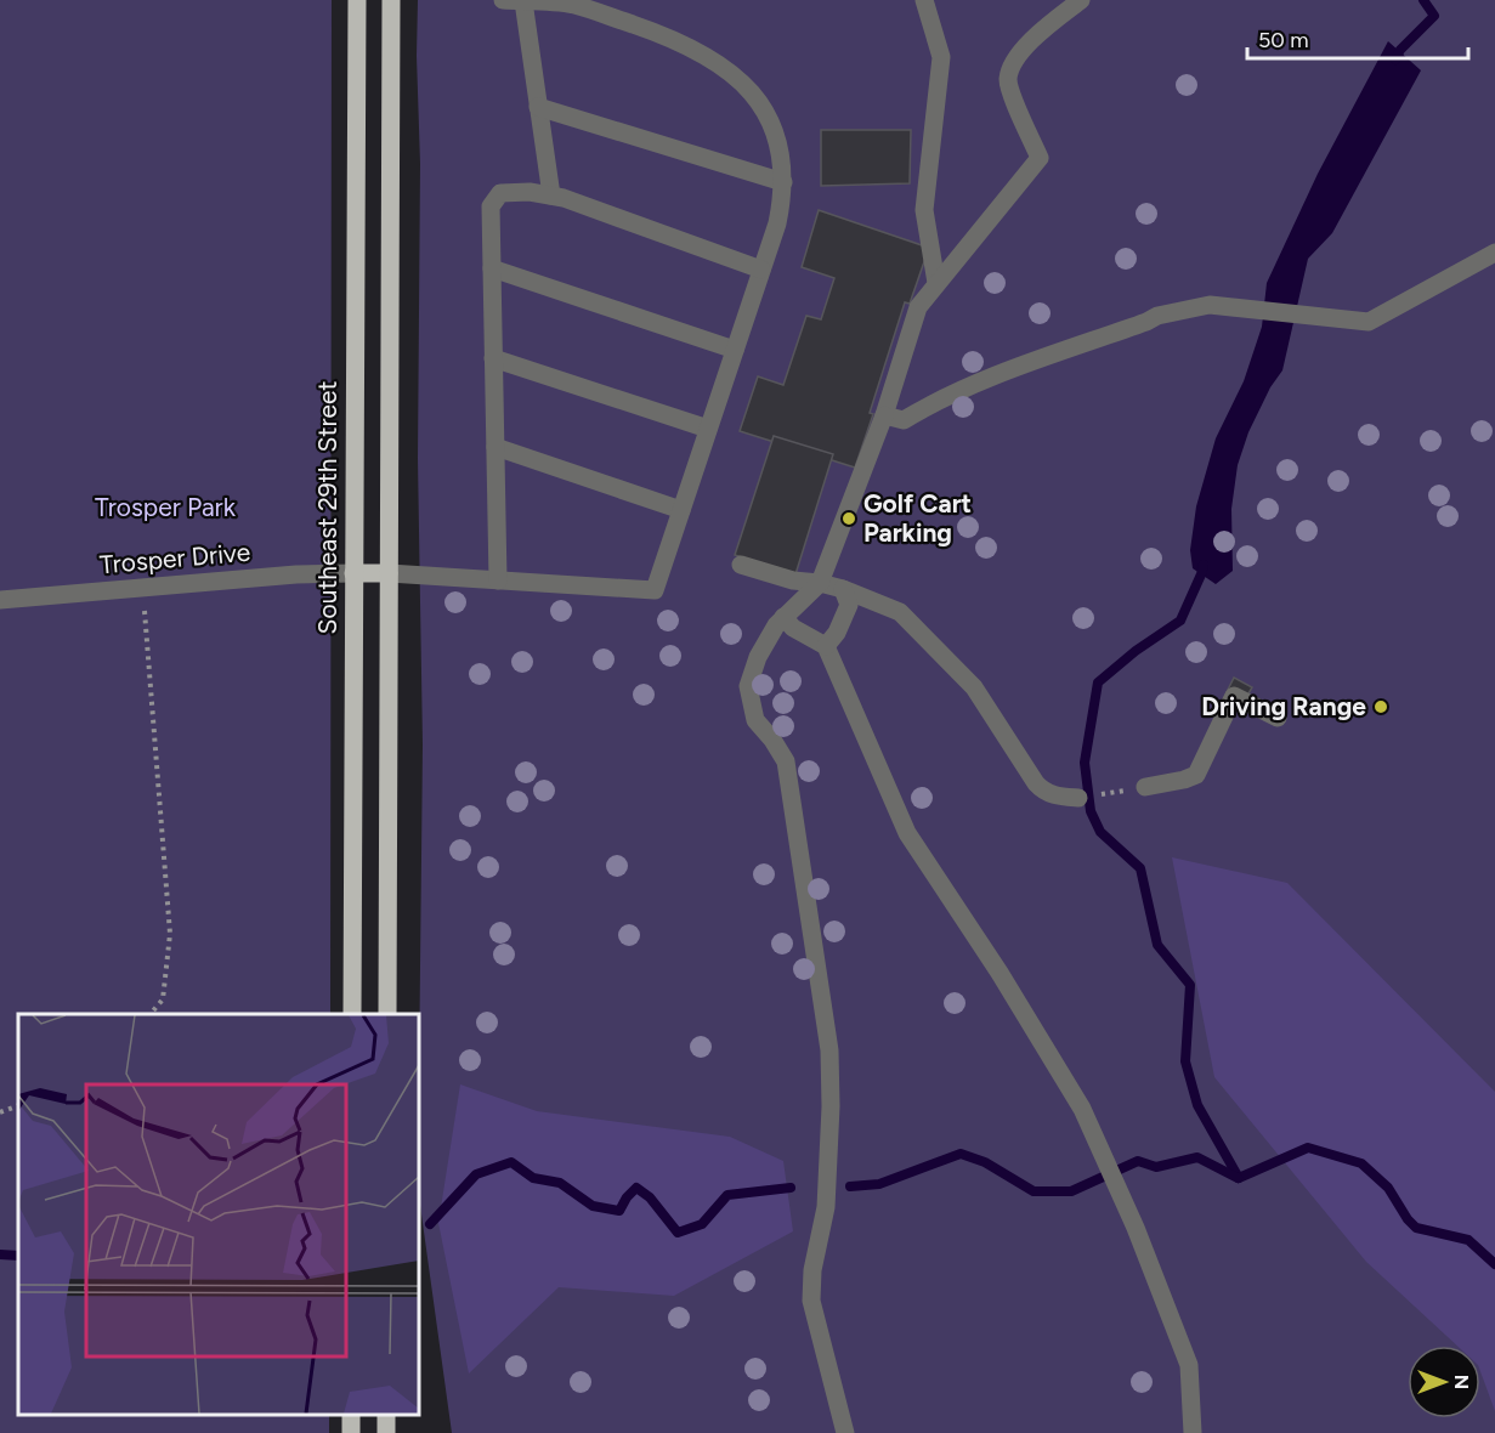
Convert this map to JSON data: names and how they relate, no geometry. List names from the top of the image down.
{
  "streets": {
    "main road": ["Southeast 29th Street"],
    "street": ["Trosper Drive"]
  },
  "crossings": [
    ["Southeast 29th Street", "Trosper Drive"]
  ],
  "parks": ["Trosper Park"],
  "places": ["Golf Cart Parking", "Driving Range"],
  "scale_bar": "50 m",
  "north": "right"
}
